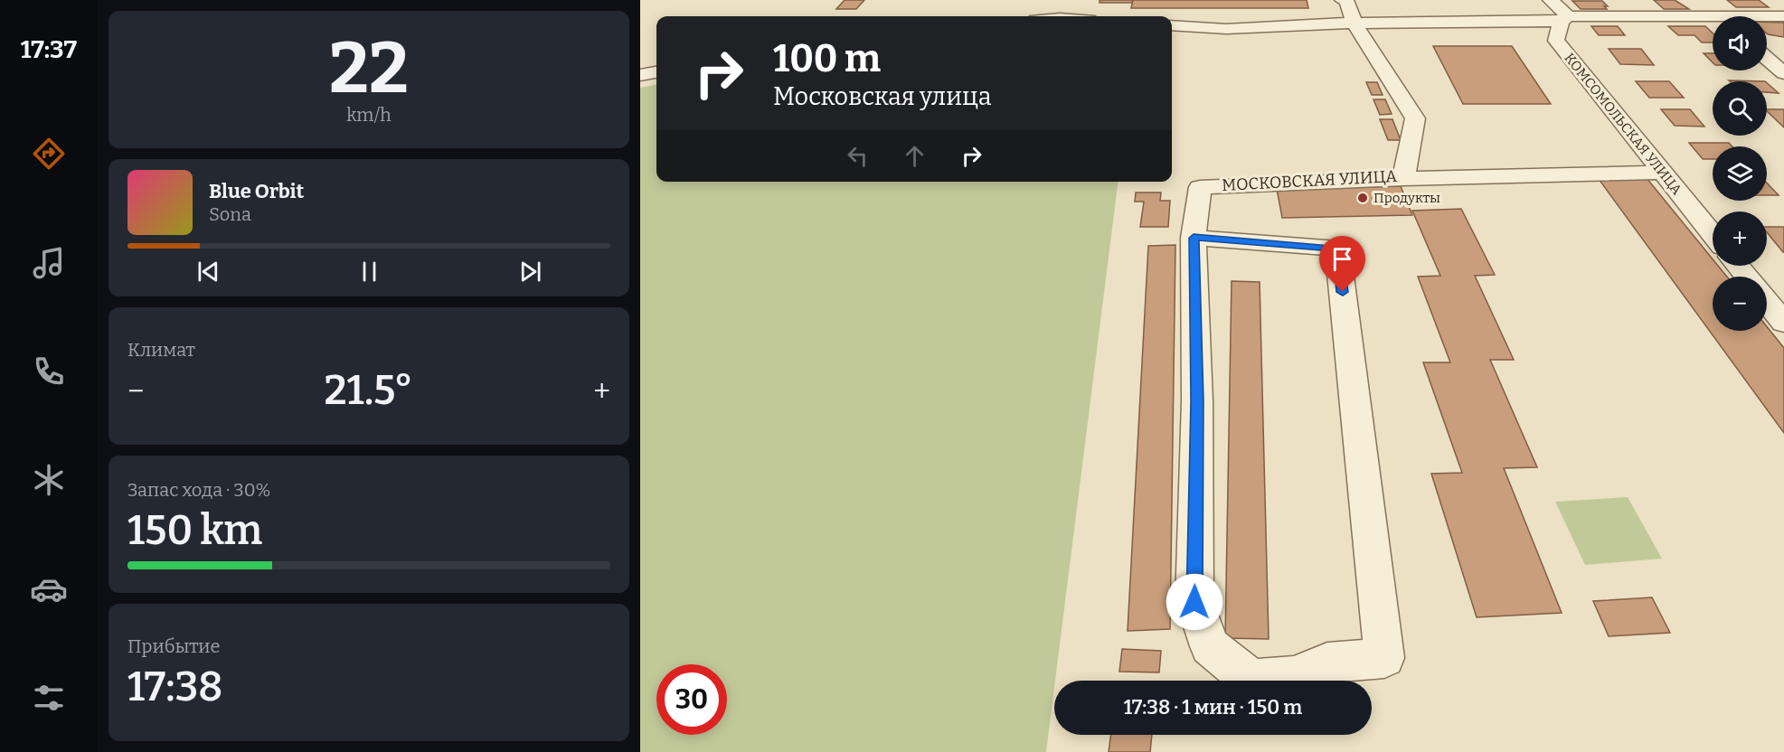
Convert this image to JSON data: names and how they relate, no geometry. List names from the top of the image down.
{
  "streets": {
    "street": ["КОМСОМОЛЬСКАЯ УЛИЦА", "МОСКОВСКАЯ УЛИЦА"]
  },
  "places": ["Продукты"],
  "page": {
    "tabs": "17:37",
    "tile": [
      ["22", "km/h"],
      "Климат",
      ["Запас хода · 30%", "150 km"],
      ["Прибытие", "17:38"]
    ],
    "map_buttons": ["+", "−"],
    "turn": ["100 m", "Московская улица"],
    "song": ["Blue Orbit", "Sona"],
    "heat": ["−", "21.5°", "+"],
    "limit": "30",
    "trip": "17:38 · 1 мин · 150 m"
  }
}
